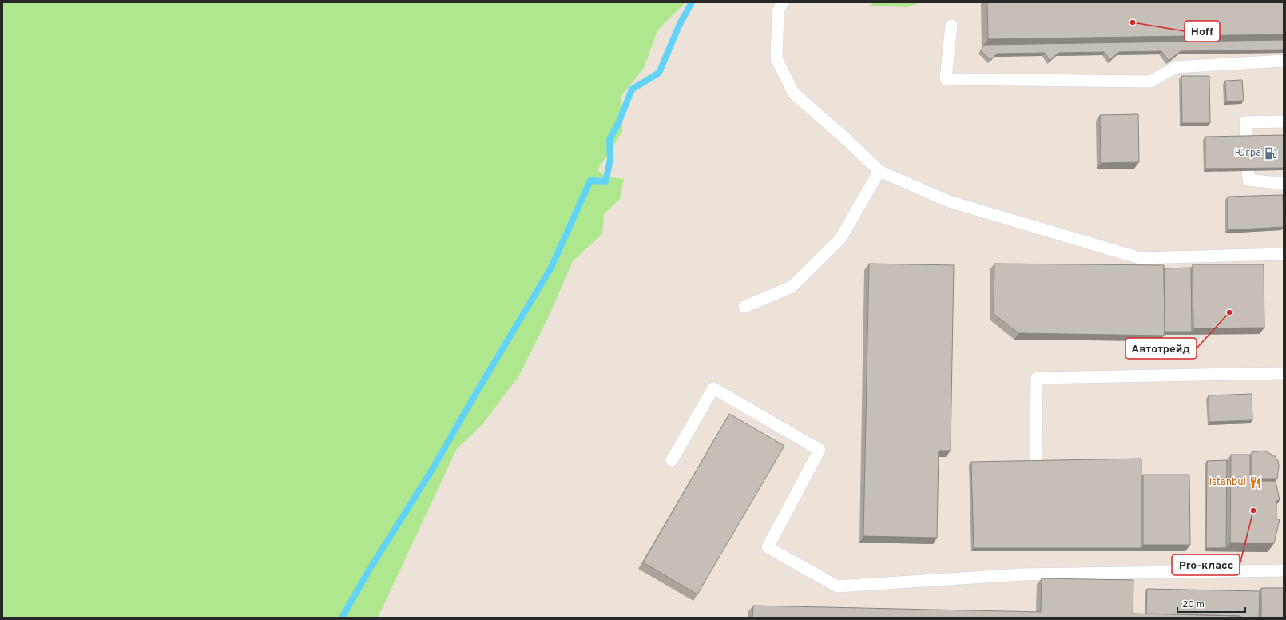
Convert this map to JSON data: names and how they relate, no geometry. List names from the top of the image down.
{
  "places": {
    "other": ["Hoff", "Автотрейд", "Pro-класс"],
    "fuel station": ["Югра"],
    "restaurant": ["Istanbul"]
  },
  "scale_bar": "20 m"
}
